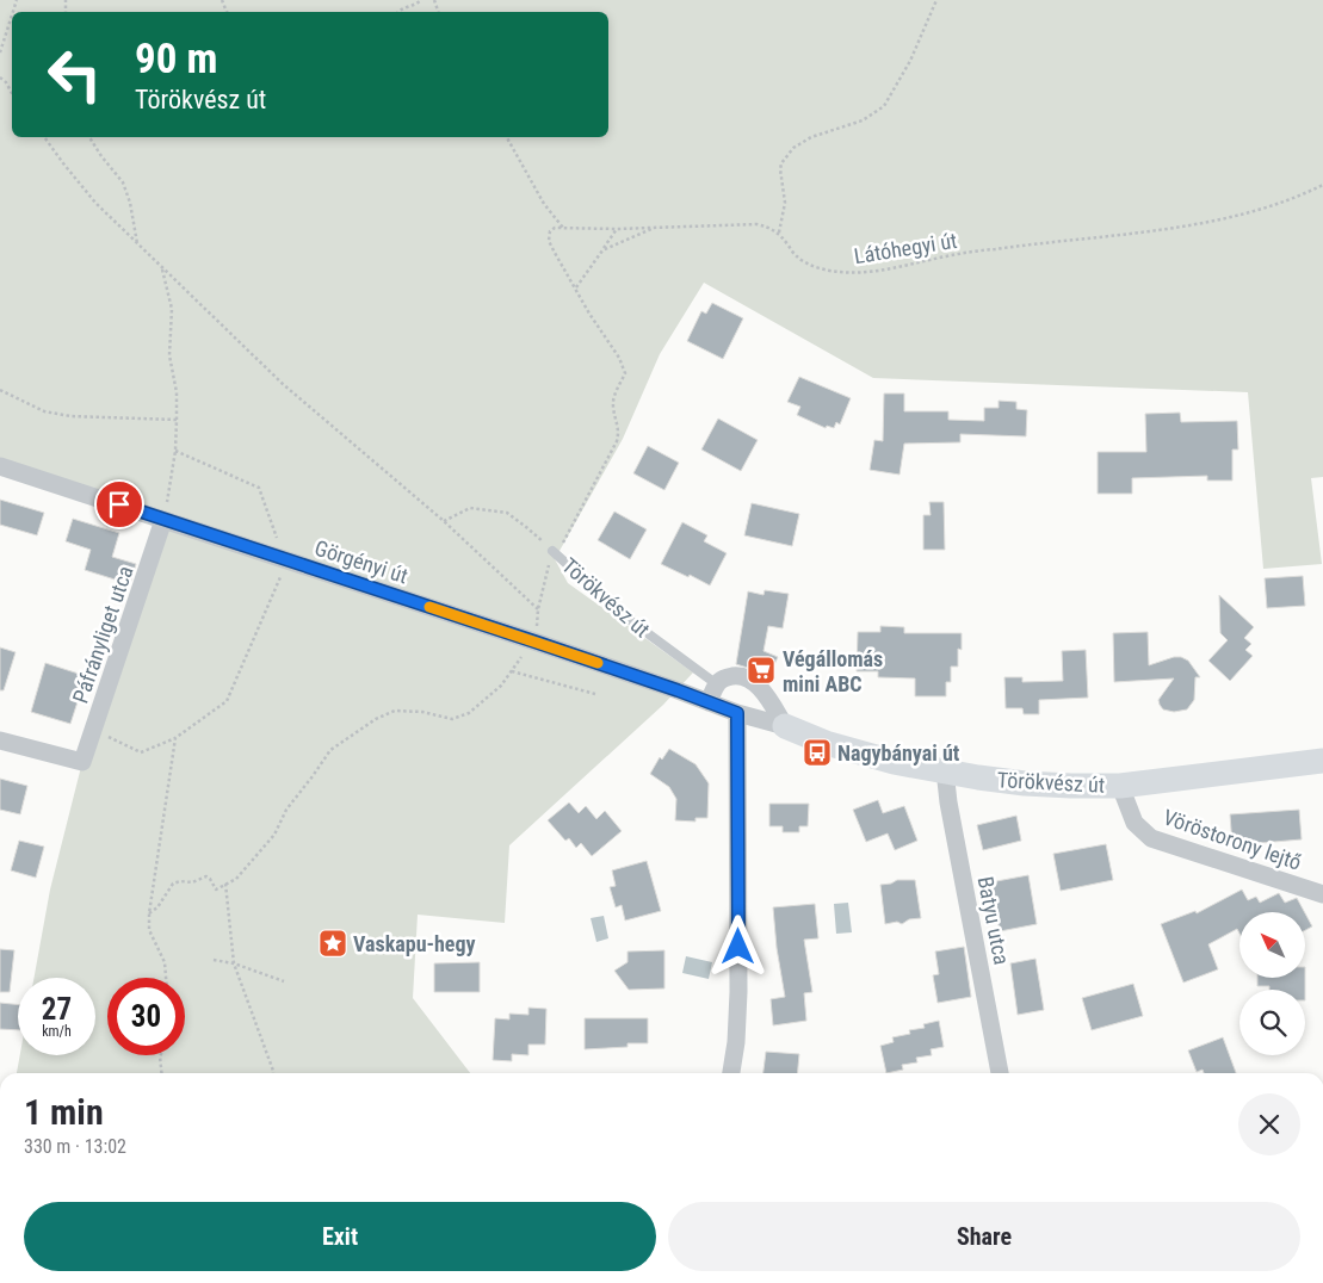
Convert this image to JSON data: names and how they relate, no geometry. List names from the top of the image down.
{
  "streets": {
    "street": [
      "Görgényi út",
      "Törökvész út",
      "Páfrányliget utca",
      "Vöröstorony lejtő",
      "Batyu utca"
    ],
    "path": ["Látóhegyi út"]
  },
  "crossings": [
    ["Görgényi út", "Törökvész út"],
    ["Görgényi út", "Páfrányliget utca"],
    ["Törökvész út", "Vöröstorony lejtő"],
    ["Törökvész út", "Batyu utca"]
  ],
  "places": {
    "supermarket": ["Végállomás mini ABC"],
    "bus stop": ["Nagybányai út"],
    "place": ["Vaskapu-hegy"]
  },
  "north": "top left",
  "page": {
    "turn": ["90 m", "Törökvész út"],
    "speed": "27 km/h",
    "limit": "30",
    "heading": ["1 min", "330 m · 13:02"],
    "buttons": ["Exit", "Share"]
  }
}
